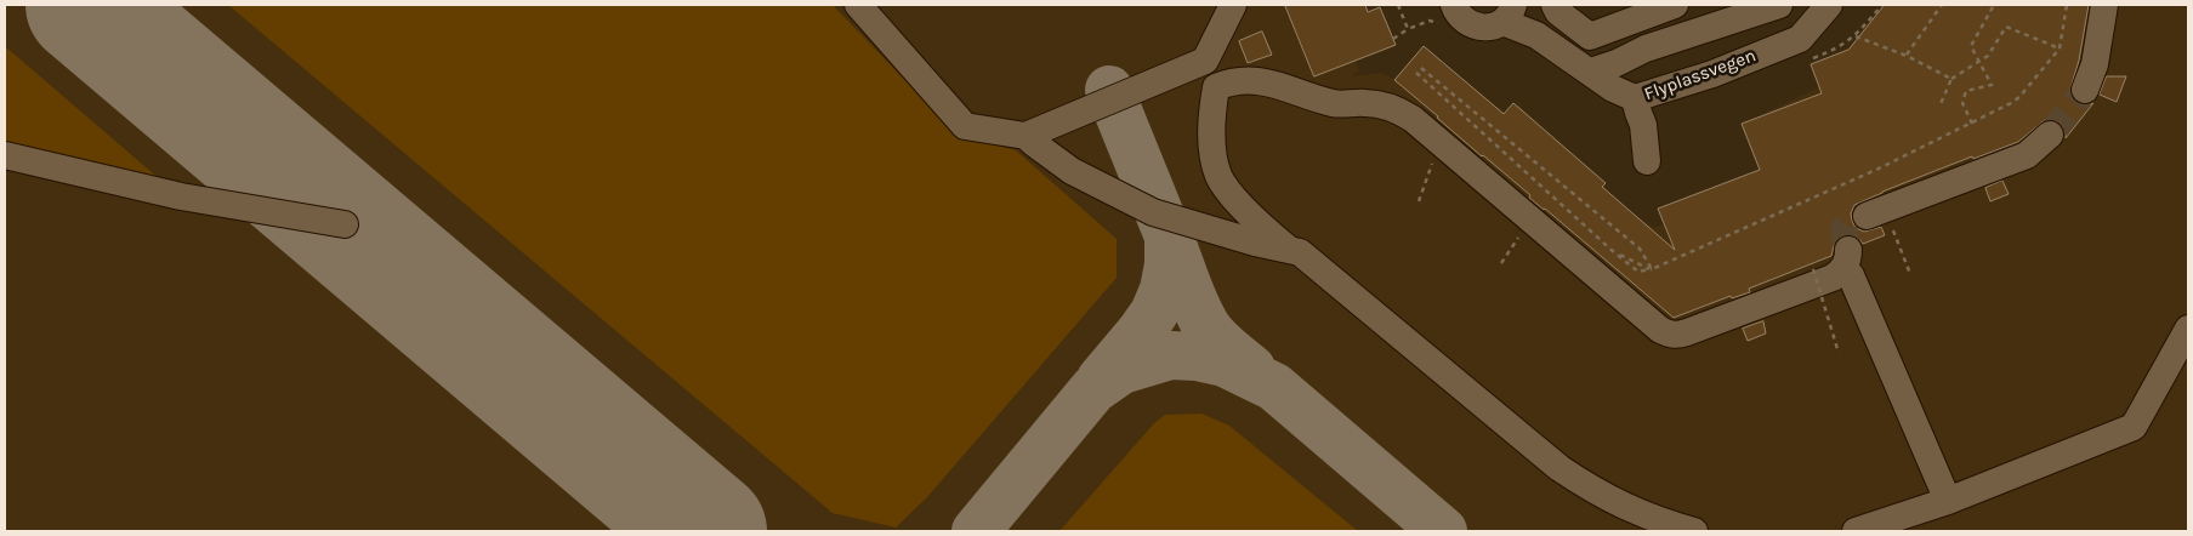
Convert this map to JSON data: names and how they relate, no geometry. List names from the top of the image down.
{
  "streets": {
    "lane": ["Flyplassvegen"]
  }
}
